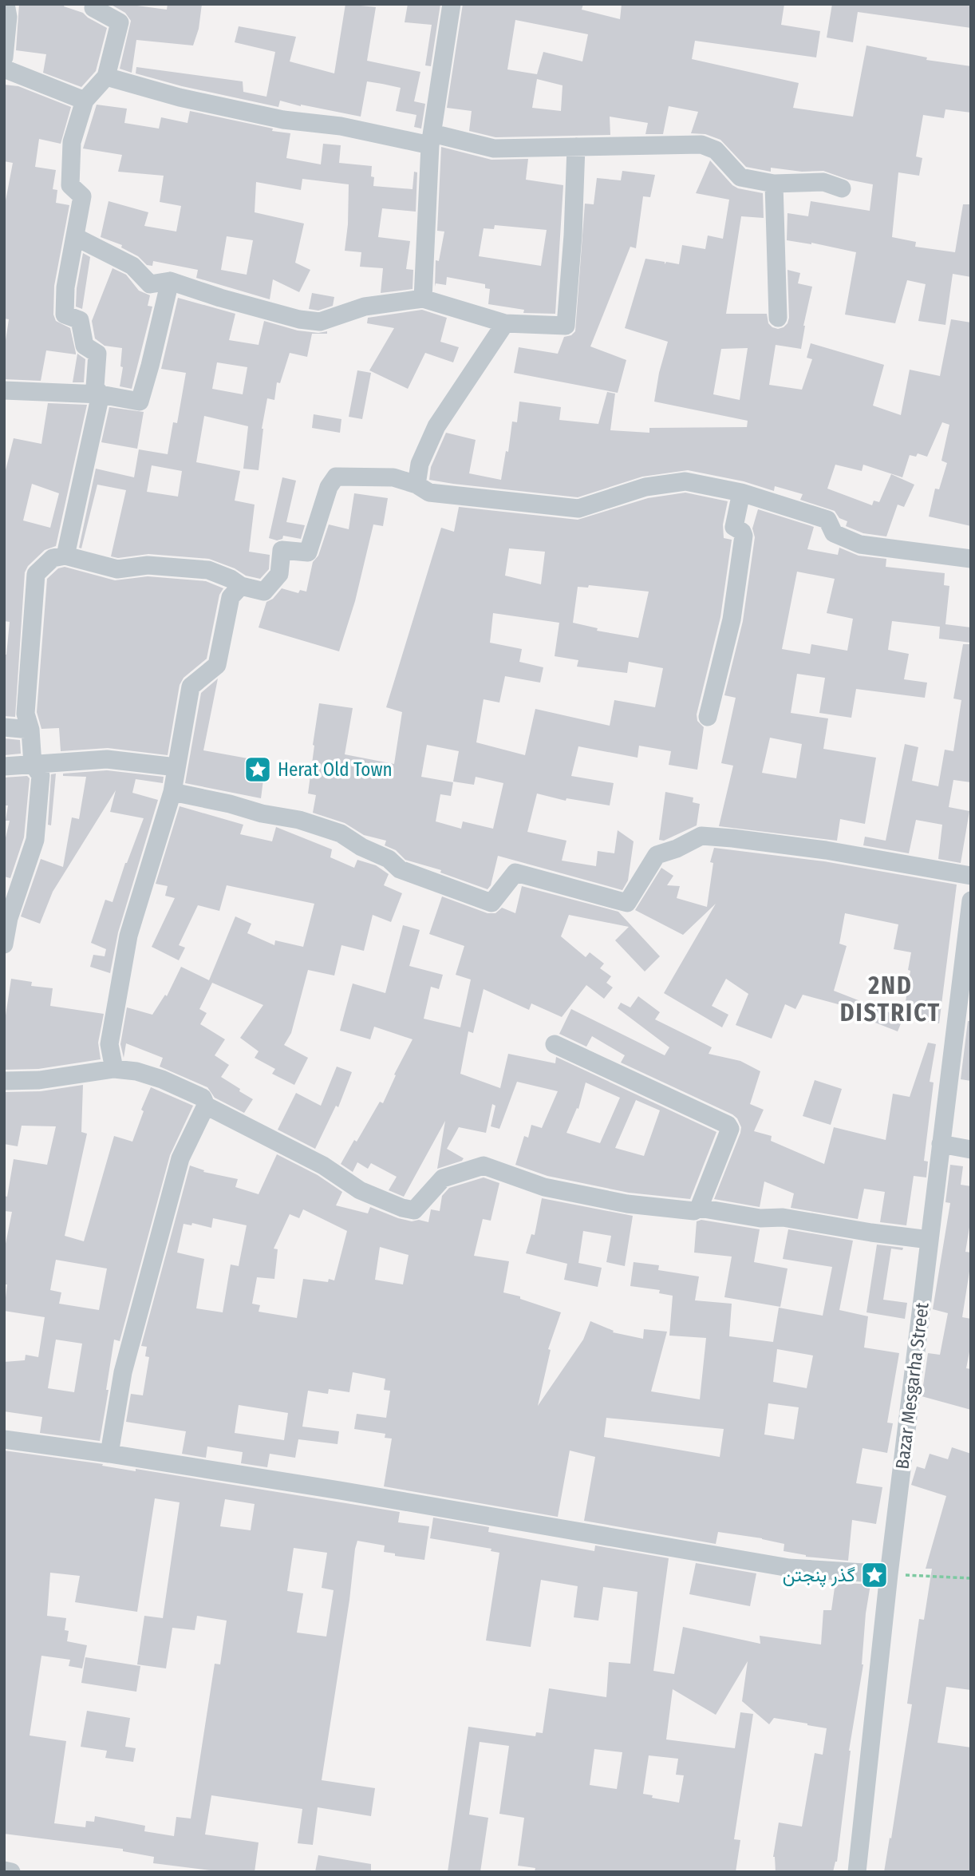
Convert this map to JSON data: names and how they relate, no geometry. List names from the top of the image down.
{
  "streets": {
    "street": ["Bazar Mesgarha Street"]
  },
  "districts": ["2ND DISTRICT"],
  "places": {
    "place": ["Herat Old Town", "گذر پنجتن"]
  }
}
